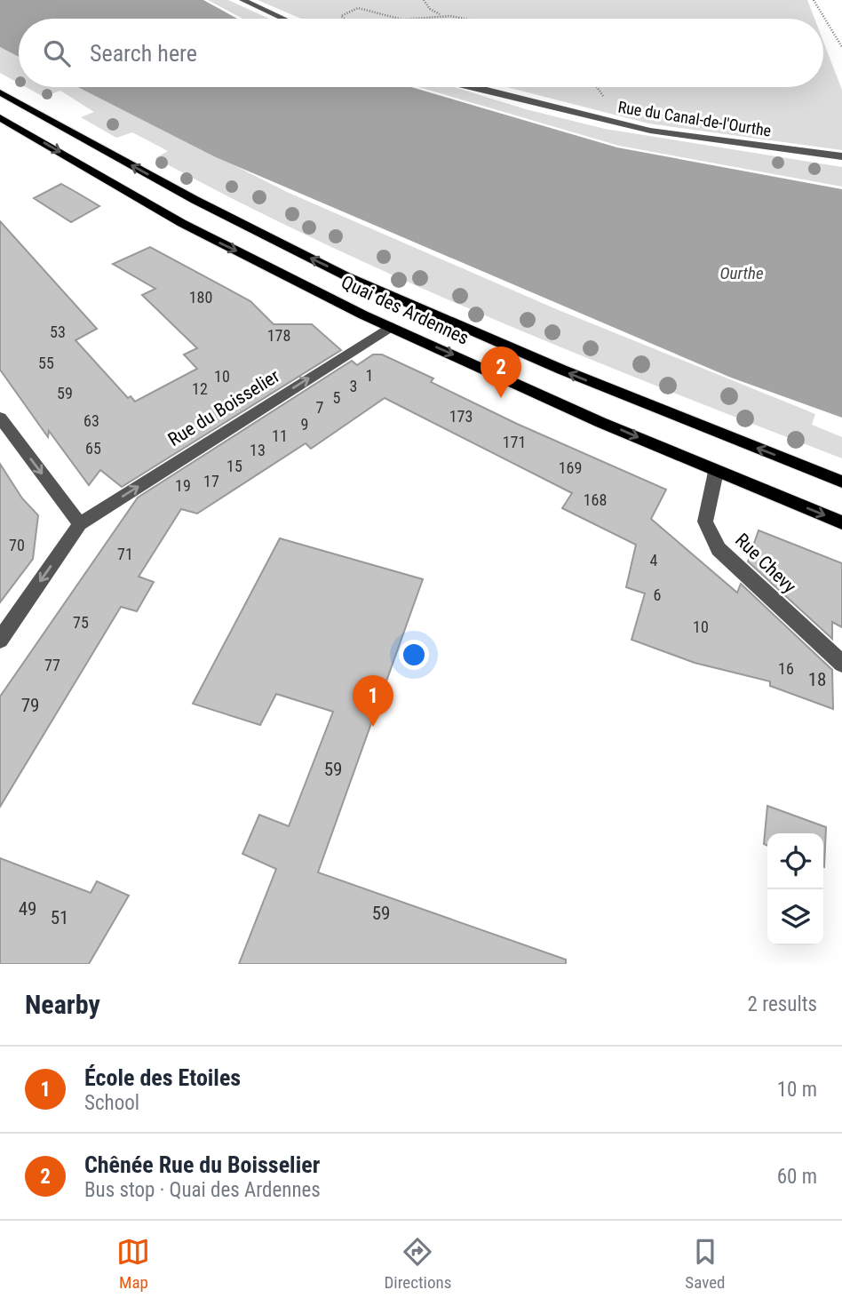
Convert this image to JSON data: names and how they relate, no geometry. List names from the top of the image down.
{
  "streets": {
    "main road": ["Quai des Ardennes"],
    "street": ["Rue du Canal-de-l'Ourthe", "Rue du Boisselier", "Rue Chevy"]
  },
  "crossings": [
    ["Quai des Ardennes", "Rue du Boisselier"],
    ["Quai des Ardennes", "Rue Chevy"]
  ],
  "one_way": ["Rue du Boisselier"],
  "water": ["Ourthe"],
  "house_numbers": [
    "180",
    "53",
    "178",
    "55",
    "1",
    "10",
    "3",
    "12",
    "59",
    "5",
    "7",
    "173",
    "63",
    "9",
    "11",
    "171",
    "65",
    "13",
    "15",
    "169",
    "17",
    "19",
    "168",
    "70",
    "71",
    "4",
    "6",
    "75",
    "10",
    "77",
    "16",
    "18",
    "79",
    "59",
    "49",
    "59",
    "51"
  ],
  "page": {
    "search": "Search here",
    "pins": ["2", "1"],
    "heading": ["Nearby", "2 results"],
    "list": [
      {
        "mark": "1",
        "name": "École des Etoiles",
        "note": "School",
        "value": "10 m"
      },
      {
        "mark": "2",
        "name": "Chênée Rue du Boisselier",
        "note": "Bus stop · Quai des Ardennes",
        "value": "60 m"
      }
    ],
    "nav": ["Map", "Directions", "Saved"]
  }
}
